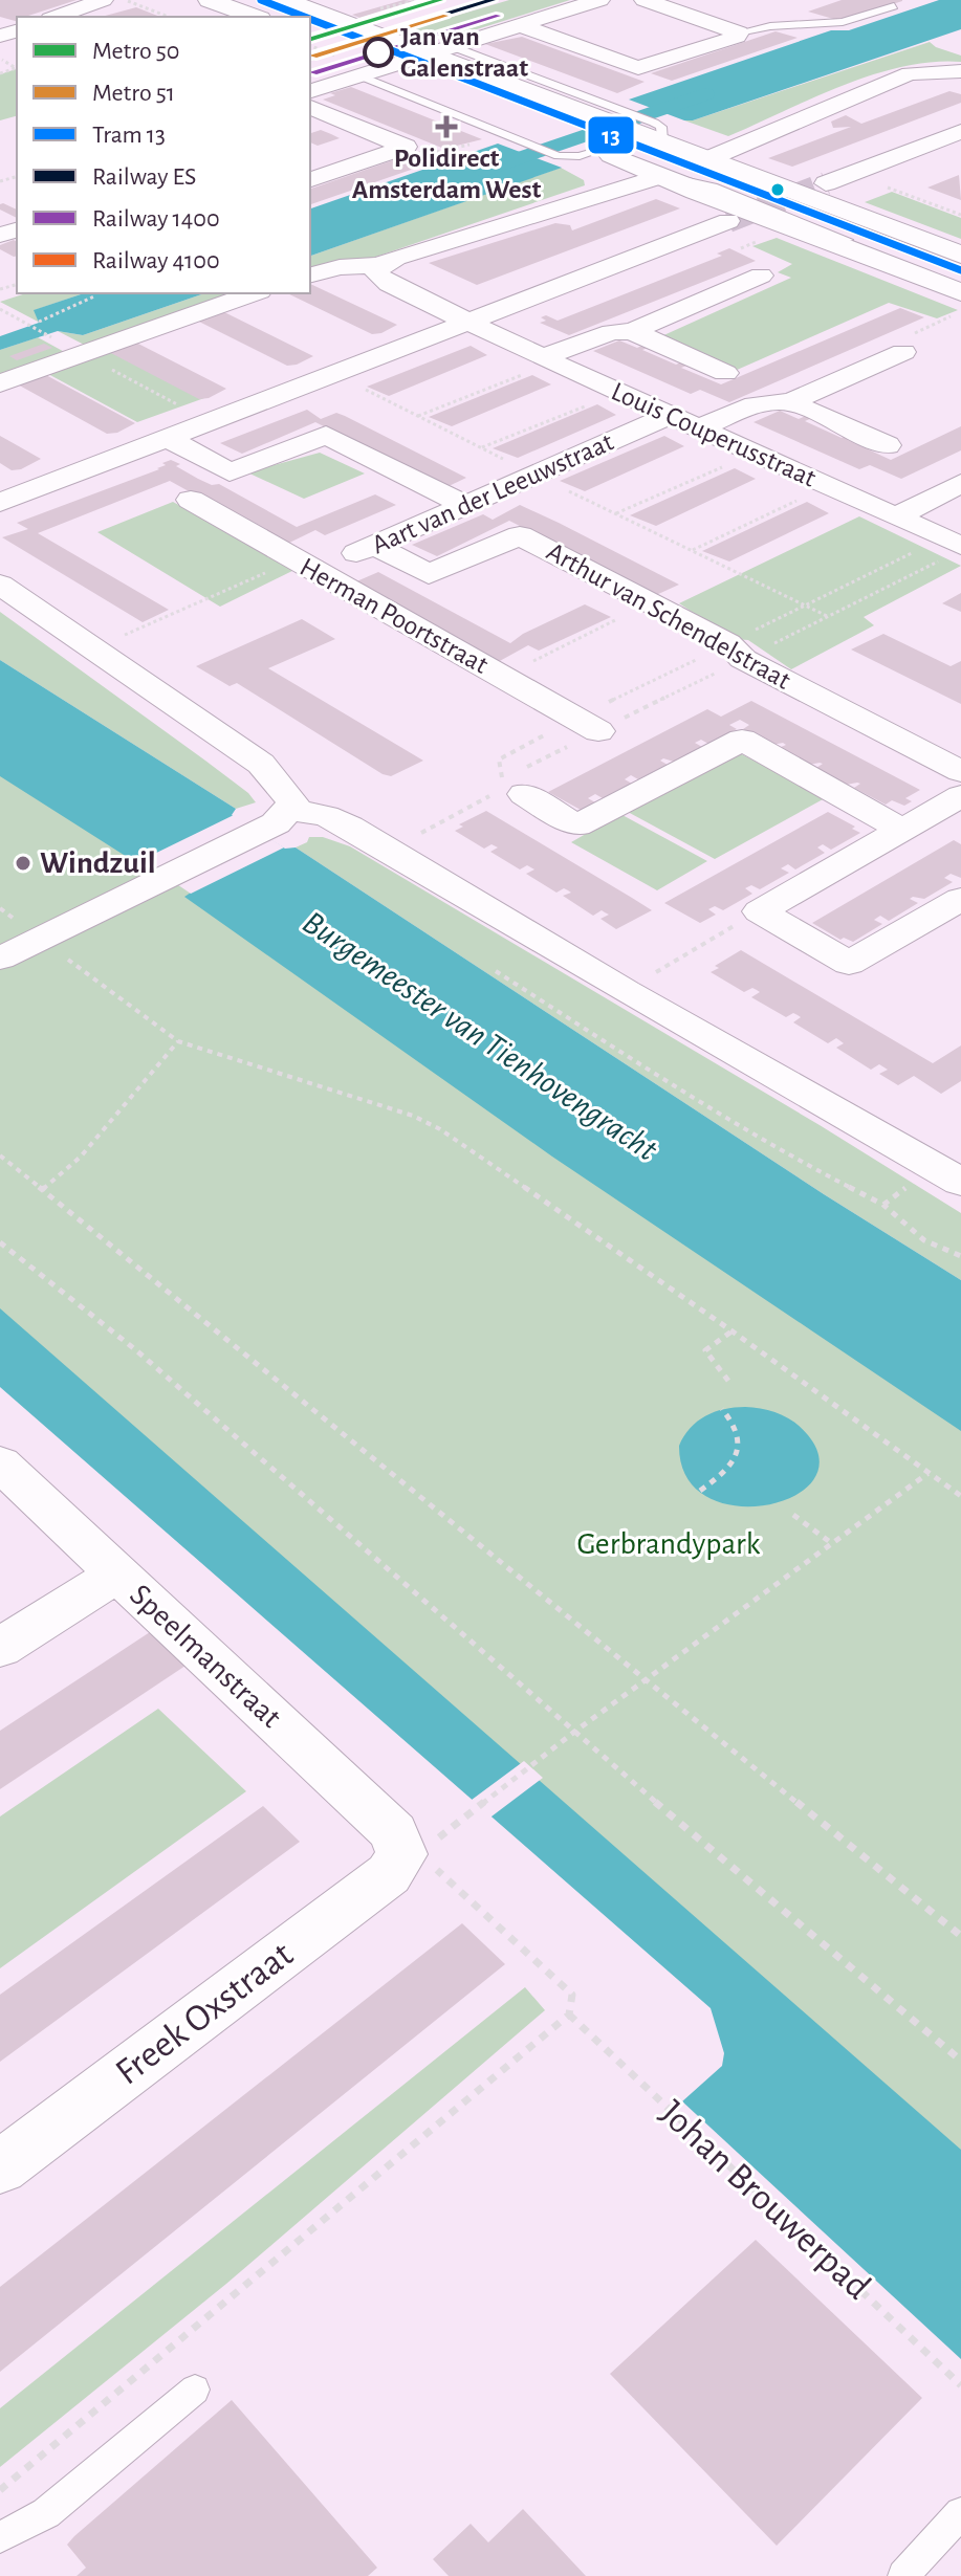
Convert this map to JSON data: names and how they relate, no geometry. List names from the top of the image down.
{
  "streets": {
    "street": [
      "Louis Couperusstraat",
      "Aart van der Leeuwstraat",
      "Herman Poortstraat",
      "Arthur van Schendelstraat",
      "Speelmanstraat",
      "Freek Oxstraat"
    ],
    "path": ["Johan Brouwerpad"]
  },
  "crossings": [
    ["Louis Couperusstraat", "Aart van der Leeuwstraat"],
    ["Aart van der Leeuwstraat", "Herman Poortstraat"],
    ["Aart van der Leeuwstraat", "Arthur van Schendelstraat"],
    ["Speelmanstraat", "Freek Oxstraat"]
  ],
  "water": ["Burgemeester van Tienhovengracht"],
  "parks": ["Gerbrandypark"],
  "places": {
    "other": ["Jan van Galenstraat", "Windzuil"],
    "health": ["Polidirect Amsterdam West"]
  },
  "lines": [
    "metro line 50",
    "tram line 13",
    "rail line ES",
    "rail line 4100",
    "metro line 51",
    "rail line 1400"
  ],
  "legend": [
    "Metro 50",
    "Metro 51",
    "Tram 13",
    "Railway ES",
    "Railway 1400",
    "Railway 4100"
  ]
}
